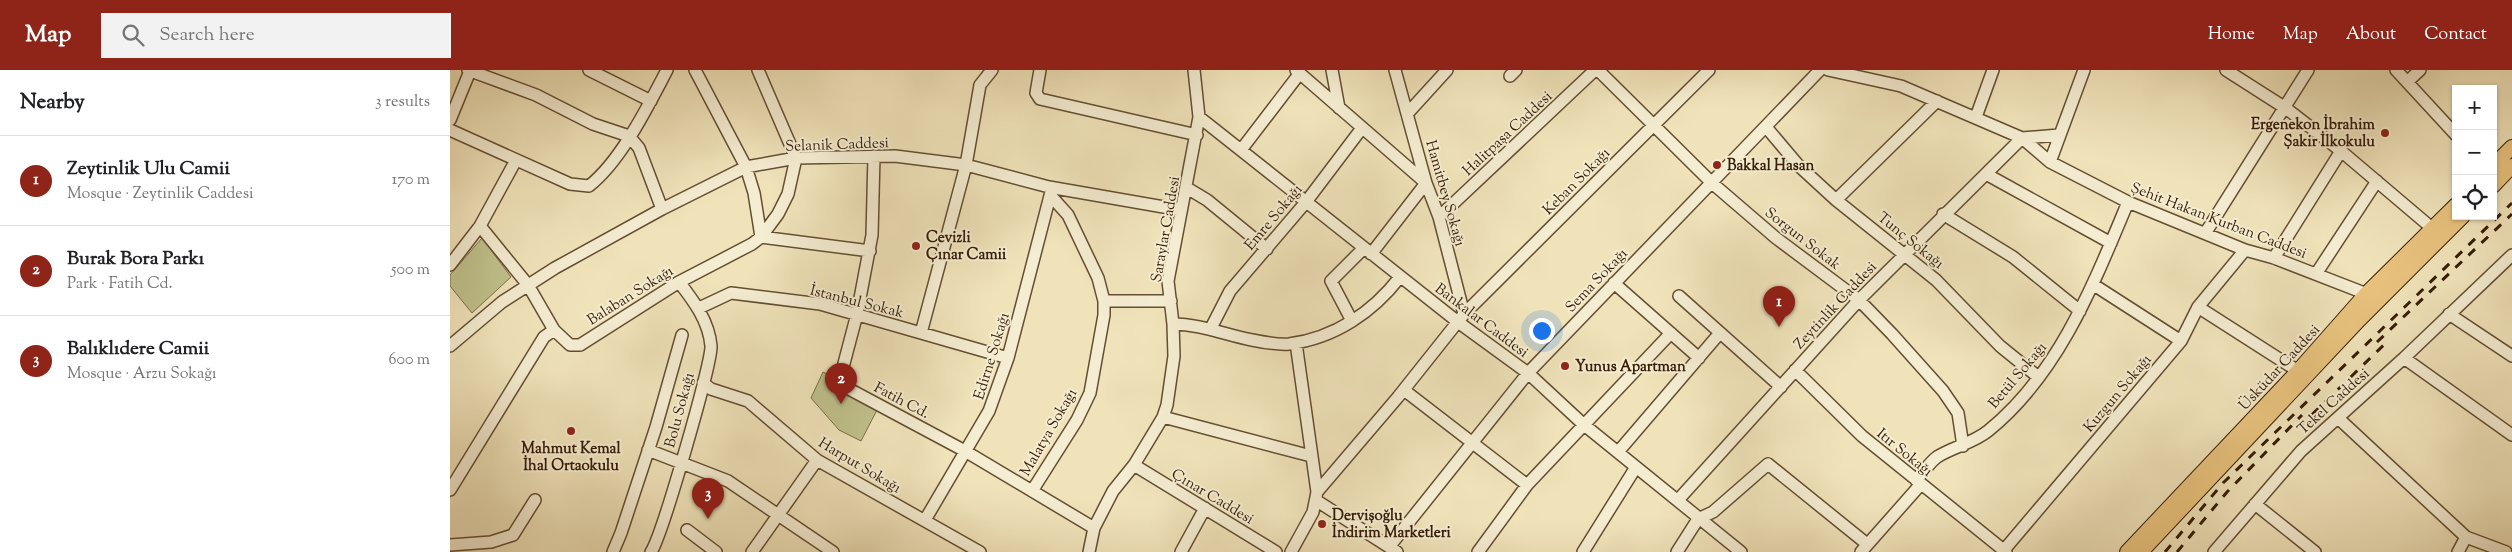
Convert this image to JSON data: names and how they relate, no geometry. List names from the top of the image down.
{
  "streets": {
    "main road": ["Üsküdar Caddesi"],
    "street": [
      "Halitpaşa Caddesi",
      "Selanik Caddesi",
      "Keban Sokağı",
      "Hamitbey Sokağı",
      "Emre Sokağı",
      "Şehit Hakan Kurban Caddesi",
      "Saraylar Caddesi",
      "Sorgun Sokak",
      "Tunç Sokağı",
      "Sema Sokağı",
      "Balaban Sokağı",
      "İstanbul Sokak",
      "Zeytinlik Caddesi",
      "Bankalar Caddesi",
      "Edirne Sokağı",
      "Betül Sokağı",
      "Kuzgun Sokağı",
      "Fatih Cd.",
      "Tekel Caddesi",
      "Bolu Sokağı",
      "Malatya Sokağı",
      "Itır Sokağı",
      "Harput Sokağı",
      "Çınar Caddesi"
    ]
  },
  "crossings": [
    ["Halitpaşa Caddesi", "Hamitbey Sokağı"],
    ["Halitpaşa Caddesi", "Sorgun Sokak"],
    ["Selanik Caddesi", "Saraylar Caddesi"],
    ["Selanik Caddesi", "Balaban Sokağı"],
    ["Selanik Caddesi", "Edirne Sokağı"],
    ["Selanik Caddesi", "Fatih Cd."],
    ["Selanik Caddesi", "Malatya Sokağı"],
    ["Keban Sokağı", "Hamitbey Sokağı"],
    ["Keban Sokağı", "Sorgun Sokak"],
    ["Keban Sokağı", "Bankalar Caddesi"],
    ["Hamitbey Sokağı", "Bankalar Caddesi"],
    ["Emre Sokağı", "Bankalar Caddesi"],
    ["Şehit Hakan Kurban Caddesi", "Zeytinlik Caddesi"],
    ["Şehit Hakan Kurban Caddesi", "Üsküdar Caddesi"],
    ["Şehit Hakan Kurban Caddesi", "Betül Sokağı"],
    ["Şehit Hakan Kurban Caddesi", "Kuzgun Sokağı"],
    ["Saraylar Caddesi", "Bankalar Caddesi"],
    ["Saraylar Caddesi", "Fatih Cd."],
    ["Saraylar Caddesi", "Çınar Caddesi"],
    ["Sorgun Sokak", "Sema Sokağı"],
    ["Sorgun Sokak", "Zeytinlik Caddesi"],
    ["Sorgun Sokak", "Betül Sokağı"],
    ["Tunç Sokağı", "Sema Sokağı"],
    ["Tunç Sokağı", "Zeytinlik Caddesi"],
    ["Tunç Sokağı", "Betül Sokağı"],
    ["Sema Sokağı", "Bankalar Caddesi"],
    ["Balaban Sokağı", "Bolu Sokağı"],
    ["İstanbul Sokak", "Edirne Sokağı"],
    ["İstanbul Sokak", "Fatih Cd."],
    ["İstanbul Sokak", "Bolu Sokağı"],
    ["Zeytinlik Caddesi", "Bankalar Caddesi"],
    ["Zeytinlik Caddesi", "Itır Sokağı"],
    ["Edirne Sokağı", "Fatih Cd."],
    ["Edirne Sokağı", "Malatya Sokağı"],
    ["Edirne Sokağı", "Harput Sokağı"],
    ["Betül Sokağı", "Itır Sokağı"],
    ["Kuzgun Sokağı", "Itır Sokağı"],
    ["Fatih Cd.", "Malatya Sokağı"],
    ["Bolu Sokağı", "Harput Sokağı"]
  ],
  "places": [
    "Ergenekon İbrahim Şakir İlkokulu",
    "Bakkal Hasan",
    "Cevizli Çınar Camii",
    "Yunus Apartman",
    "Mahmut Kemal İhal Ortaokulu",
    "Dervişoğlu İndirim Marketleri"
  ],
  "page": {
    "header": "Map",
    "search": "Search here",
    "nav": [
      "Home",
      "Map",
      "About",
      "Contact"
    ],
    "heading": ["Nearby", "3 results"],
    "map_buttons": ["+", "−"],
    "list": [
      {
        "mark": "1",
        "name": "Zeytinlik Ulu Camii",
        "note": "Mosque · Zeytinlik Caddesi",
        "value": "170 m"
      },
      {
        "mark": "2",
        "name": "Burak Bora Parkı",
        "note": "Park · Fatih Cd.",
        "value": "500 m"
      },
      {
        "mark": "3",
        "name": "Balıklıdere Camii",
        "note": "Mosque · Arzu Sokağı",
        "value": "600 m"
      }
    ],
    "pins": ["1", "2", "3"]
  }
}
